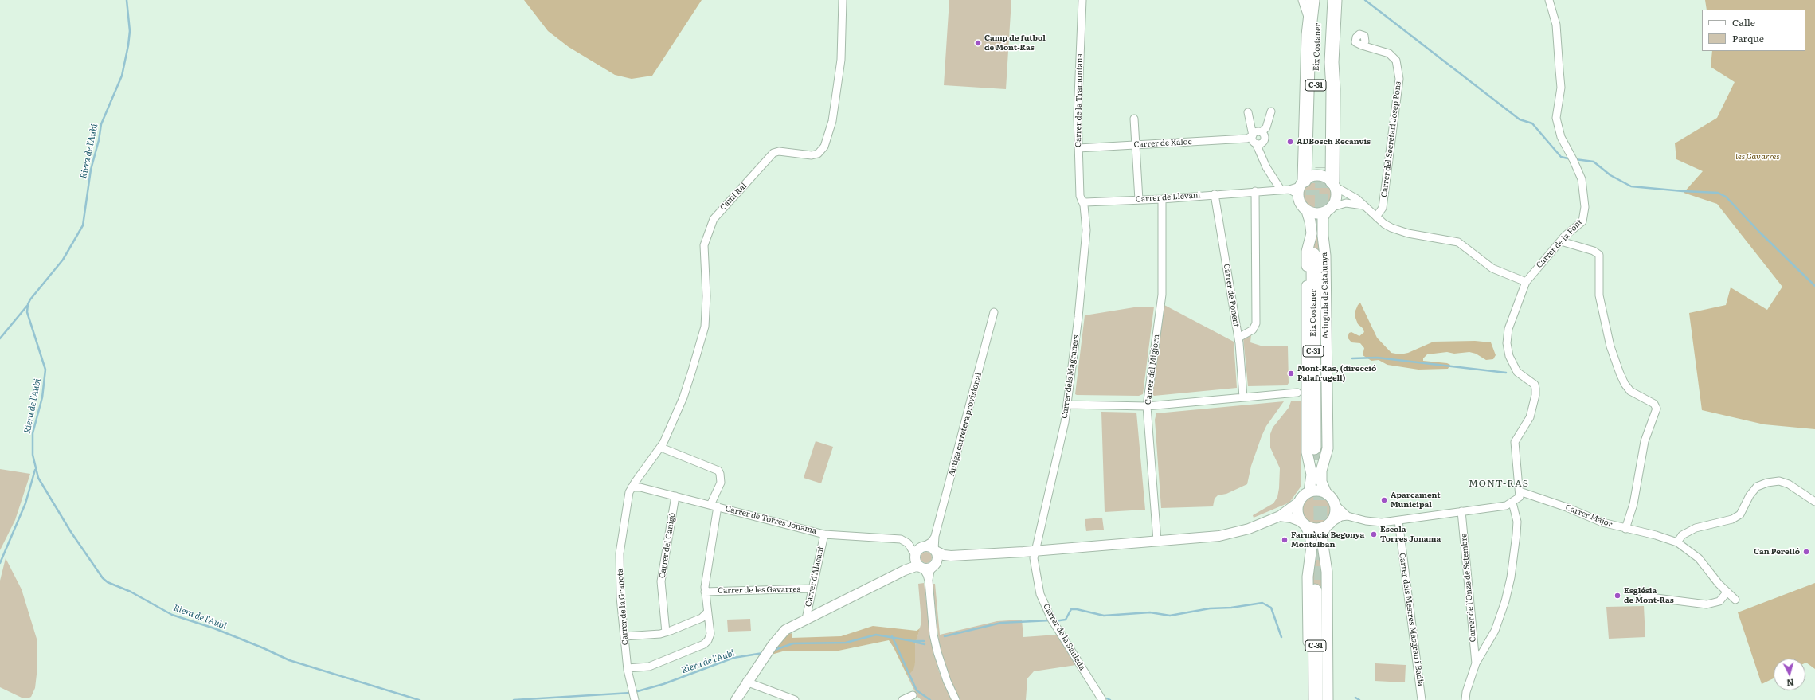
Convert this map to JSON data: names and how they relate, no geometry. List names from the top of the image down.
{
  "streets": {
    "highway": ["Eix Costaner", "C-31"],
    "main road": ["Avinguda de Catalunya"],
    "street": [
      "Carrer de la Tramuntana",
      "Carrer del Secretari Josep Pons",
      "Carrer de Xaloc",
      "Camí Ral",
      "Carrer de Llevant",
      "Carrer de la Font",
      "Carrer de Ponent",
      "Carrer del Migjorn",
      "Carrer dels Magraners",
      "Antiga carretera provisional",
      "Carrer Major",
      "Carrer de Torres Jonama",
      "Carrer del Canigó",
      "Carrer d'Alacant",
      "Carrer de l'Onze de Setembre",
      "Carrer de les Gavarres",
      "Carrer de la Granota",
      "Carrer dels Mestres Masgrau i Badia",
      "Carrer de la Sauleda"
    ]
  },
  "crossings": [
    ["Eix Costaner", "Carrer de Llevant"],
    ["Eix Costaner", "Avinguda de Catalunya"],
    ["Carrer de la Tramuntana", "Carrer de Xaloc"],
    ["Carrer de la Tramuntana", "Carrer de Llevant"],
    ["Carrer de la Tramuntana", "Carrer dels Magraners"],
    ["Carrer de Llevant", "Carrer de Ponent"],
    ["Carrer de Llevant", "Avinguda de Catalunya"],
    ["Carrer de Llevant", "Carrer del Migjorn"],
    ["Carrer de Llevant", "Carrer dels Magraners"],
    ["Carrer de la Font", "Carrer Major"],
    ["Carrer dels Magraners", "Carrer de la Sauleda"],
    ["Antiga carretera provisional", "Carrer de Torres Jonama"],
    ["Carrer de Torres Jonama", "Carrer del Canigó"],
    ["Carrer de Torres Jonama", "Carrer d'Alacant"],
    ["Carrer de Torres Jonama", "Carrer de la Granota"],
    ["Carrer d'Alacant", "Carrer de les Gavarres"]
  ],
  "districts": ["MONT-RAS"],
  "water": ["Riera de l'Aubi"],
  "parks": ["les Gavarres"],
  "places": [
    "Camp de futbol de Mont-Ras",
    "ADBosch Recanvis",
    "Mont-Ras, (direcció Palafrugell)",
    "Aparcament Municipal",
    "Escola Torres Jonama",
    "Farmàcia Begonya Montalban",
    "Can Perelló",
    "Església de Mont-Ras"
  ],
  "legend": ["Calle", "Parque"],
  "north": "bottom"
}
